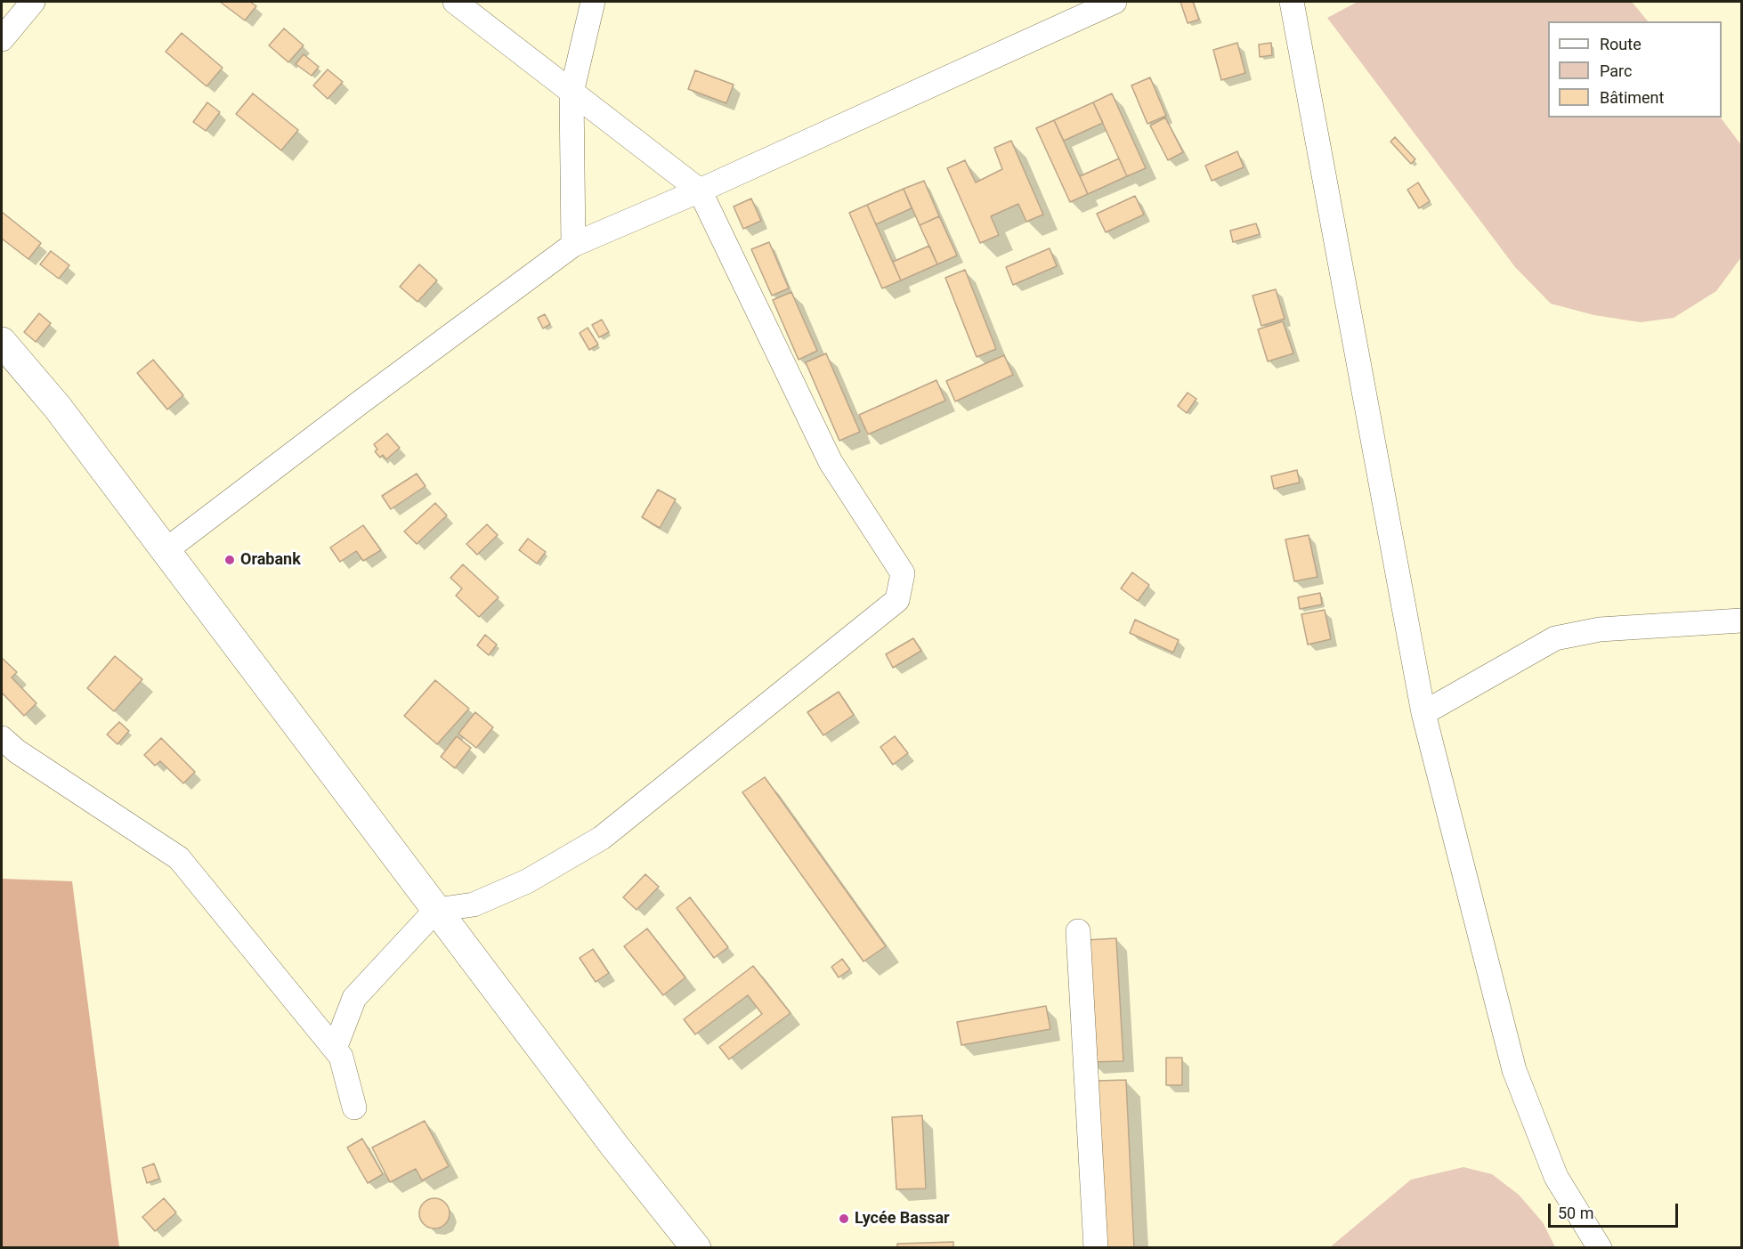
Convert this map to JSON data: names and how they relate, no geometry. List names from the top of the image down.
{
  "places": ["Orabank", "Lycée Bassar"],
  "legend": ["Route", "Parc", "Bâtiment"],
  "scale_bar": "50 m"
}
